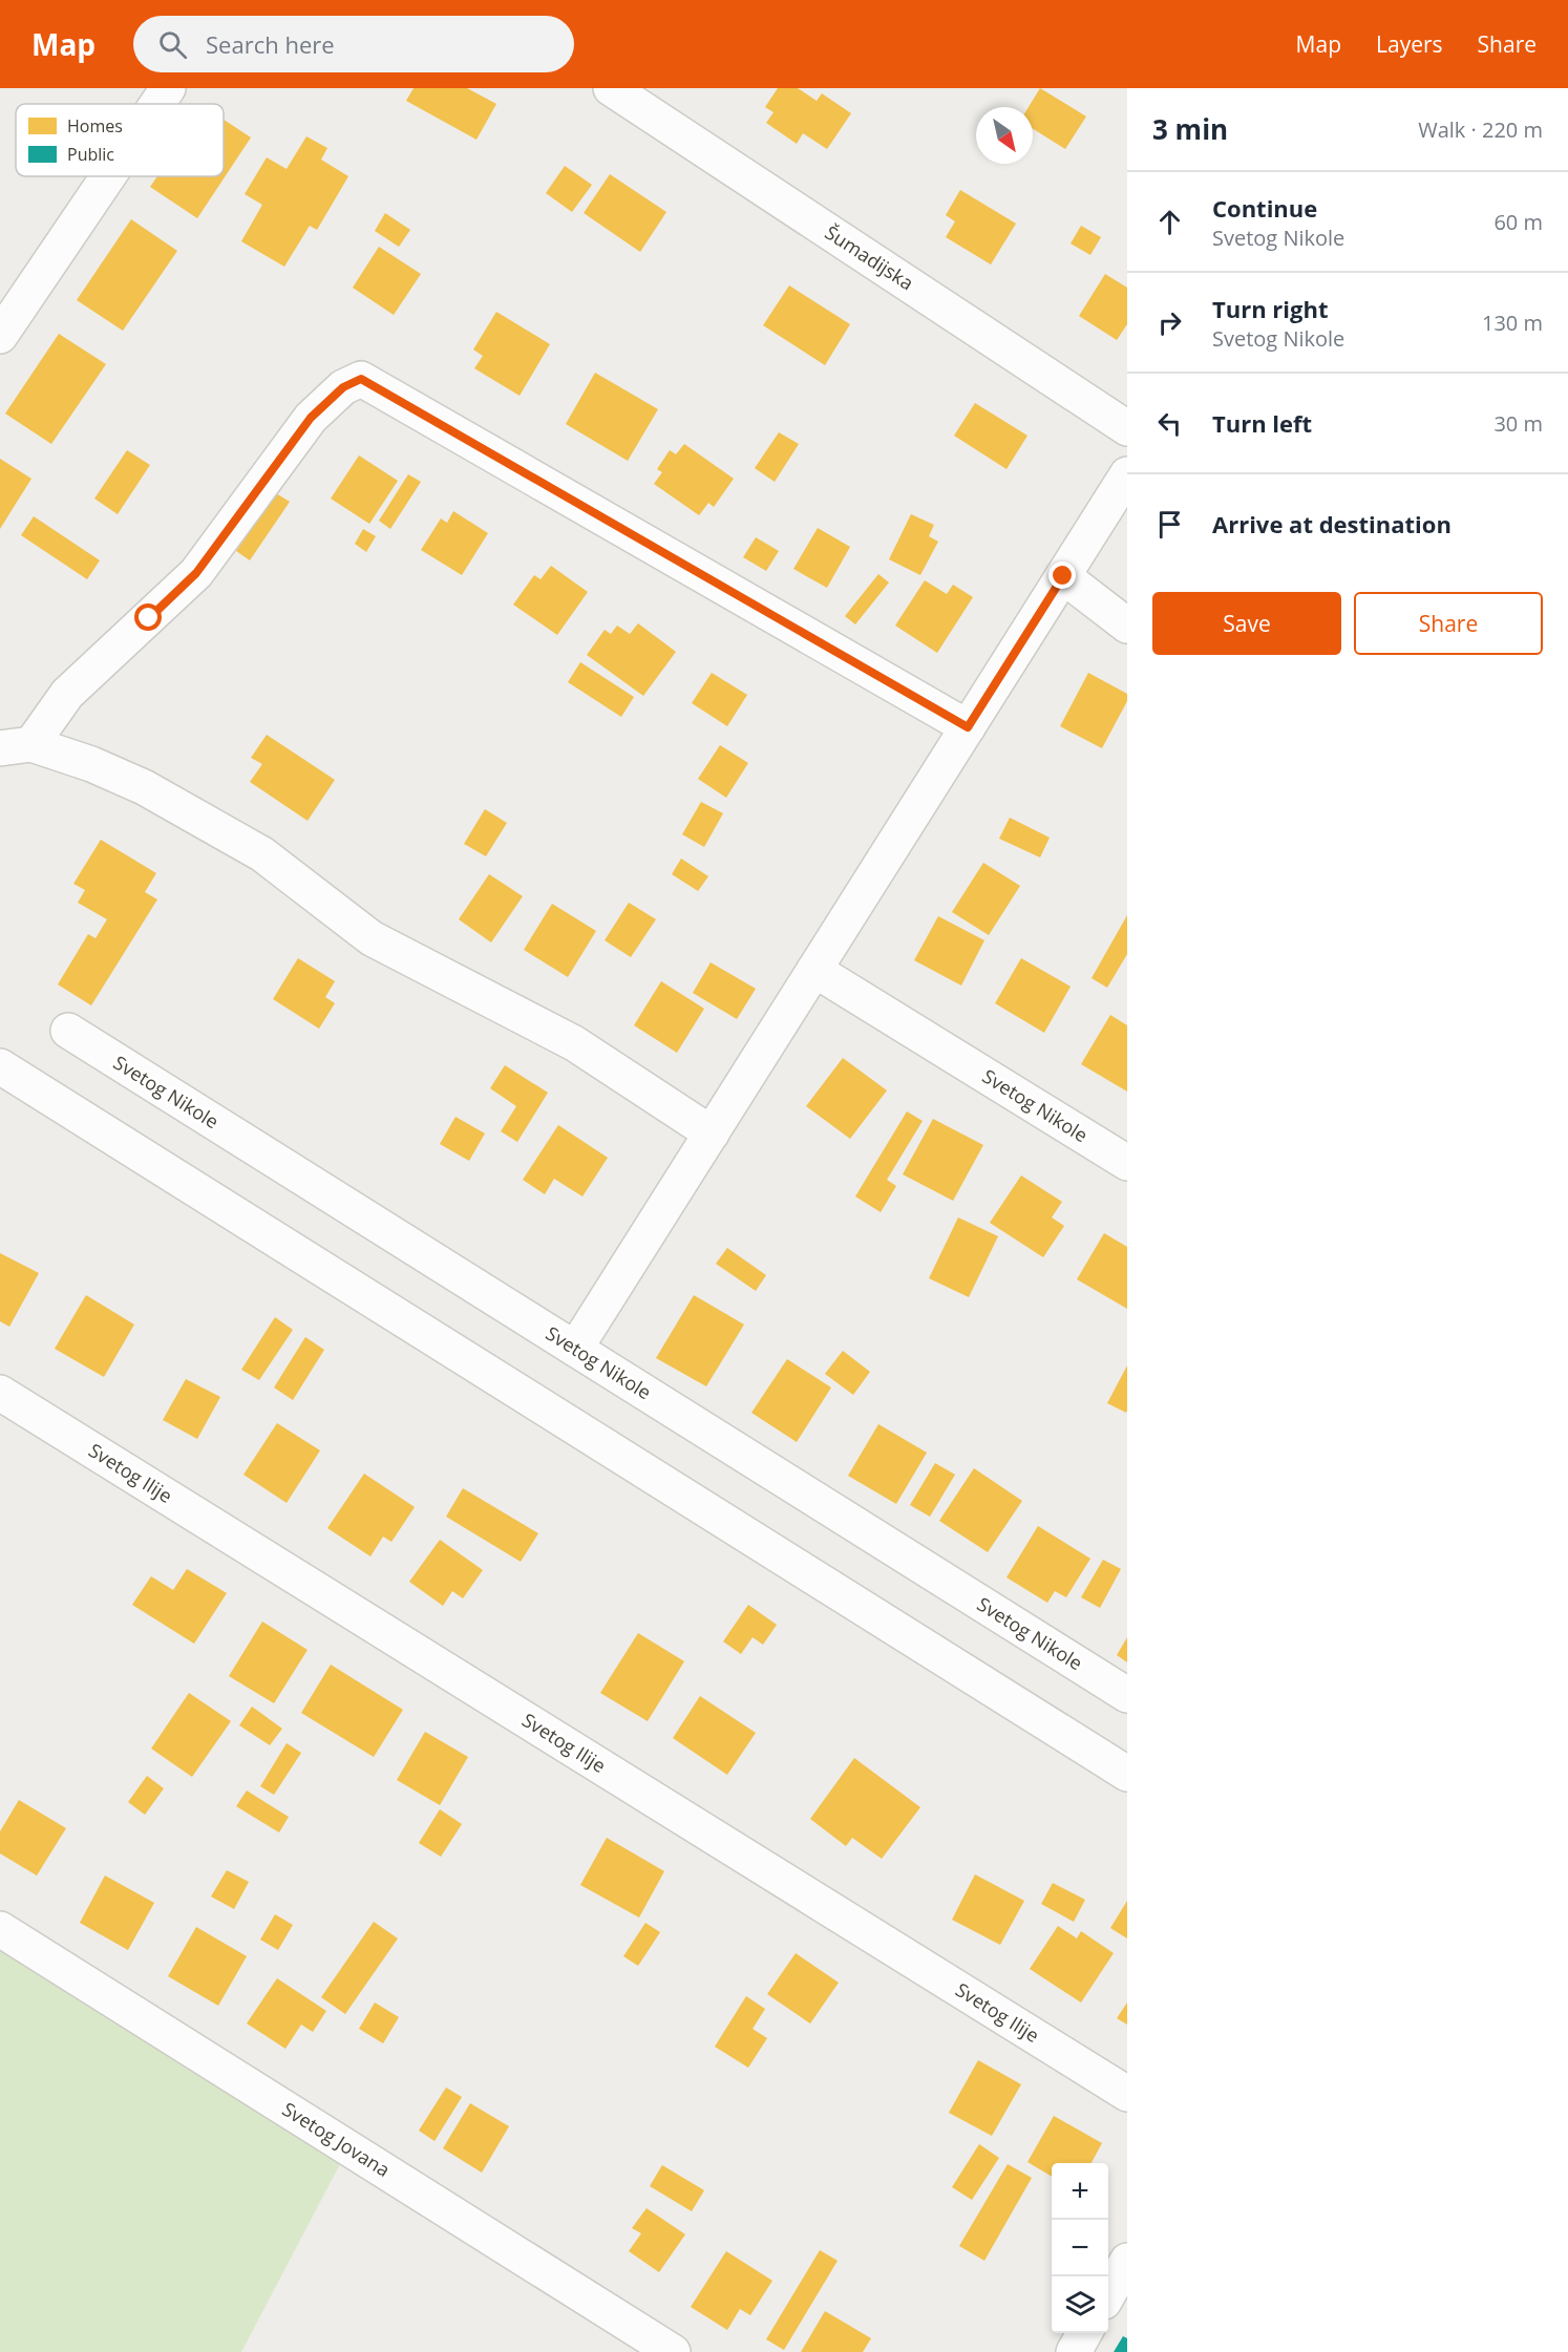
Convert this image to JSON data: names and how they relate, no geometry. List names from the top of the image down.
{
  "streets": {
    "street": [
      "Šumadijska",
      "Svetog Nikole",
      "Svetog Ilije",
      "Svetog Jovana"
    ]
  },
  "legend": ["Homes", "Public"],
  "north": "bottom right",
  "page": {
    "header": "Map",
    "search": "Search here",
    "nav": ["Map", "Layers", "Share"],
    "heading": ["3 min", "Walk · 220 m"],
    "list": [
      ["Continue", "Svetog Nikole", "60 m"],
      ["Turn right", "Svetog Nikole", "130 m"],
      ["Turn left", "30 m"],
      "Arrive at destination"
    ],
    "buttons": ["Save", "Share"],
    "map_buttons": ["+", "−"]
  }
}
